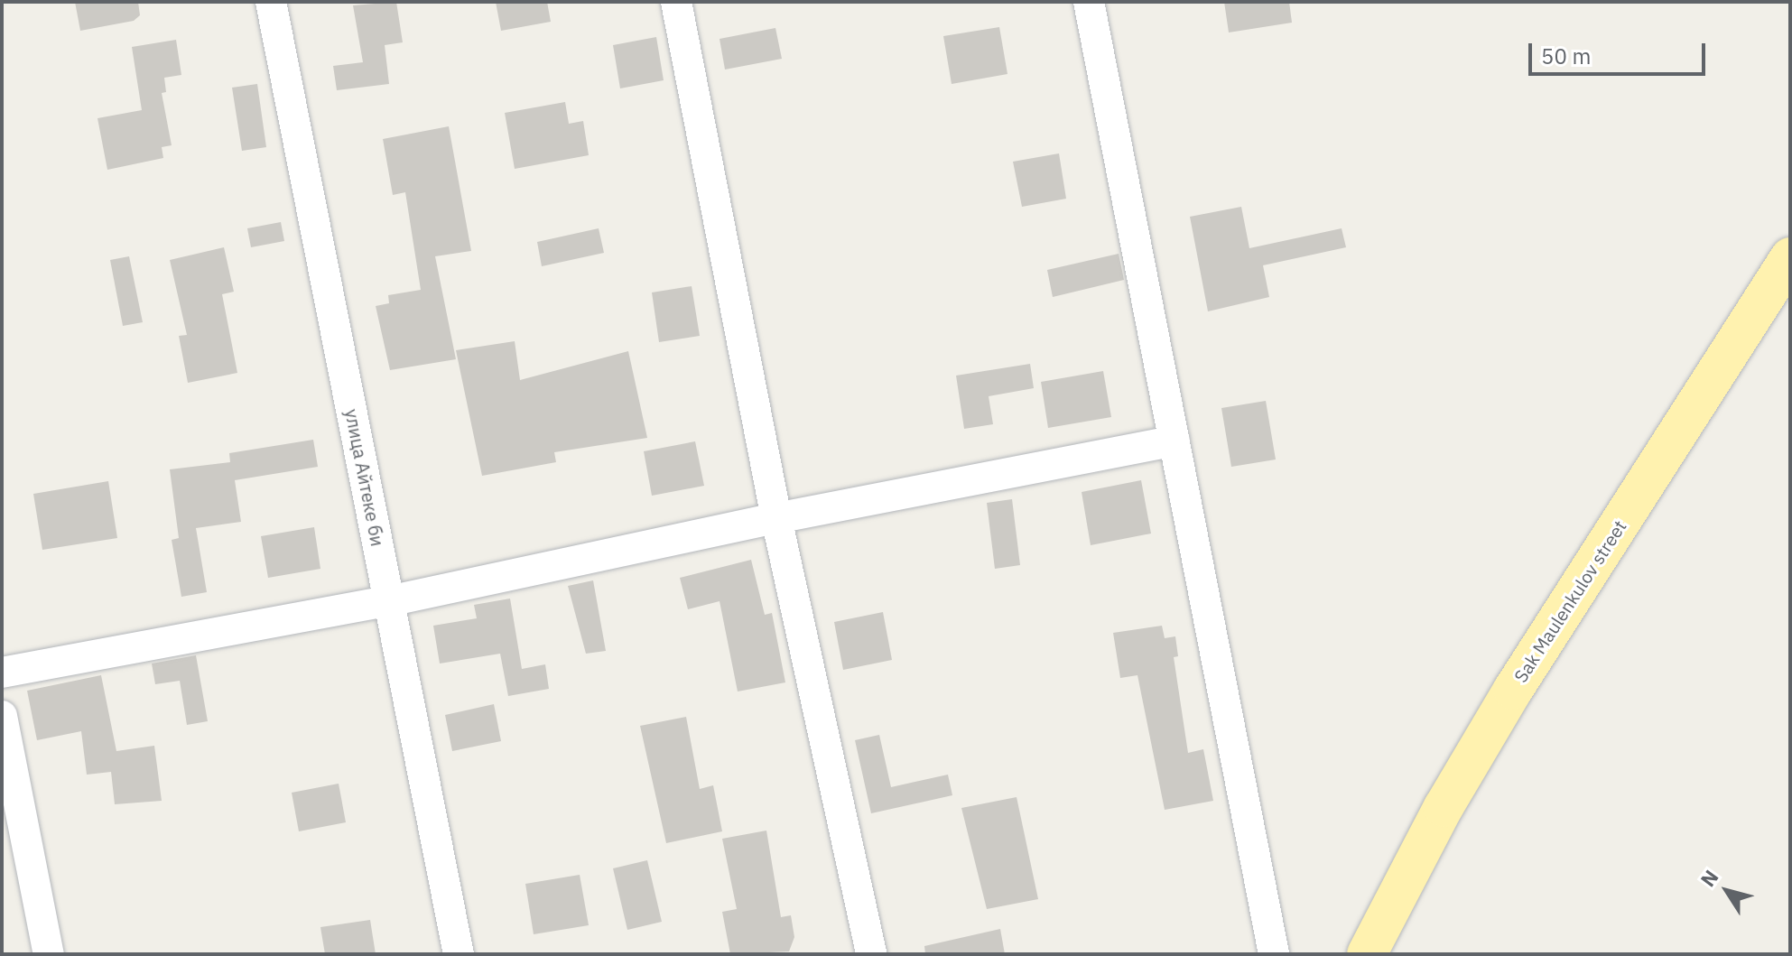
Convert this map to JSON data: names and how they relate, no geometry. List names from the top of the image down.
{
  "streets": {
    "main road": ["Sak Maulenkulov street"],
    "street": ["улица Айтеке би"]
  },
  "scale_bar": "50 m",
  "north": "top left"
}
